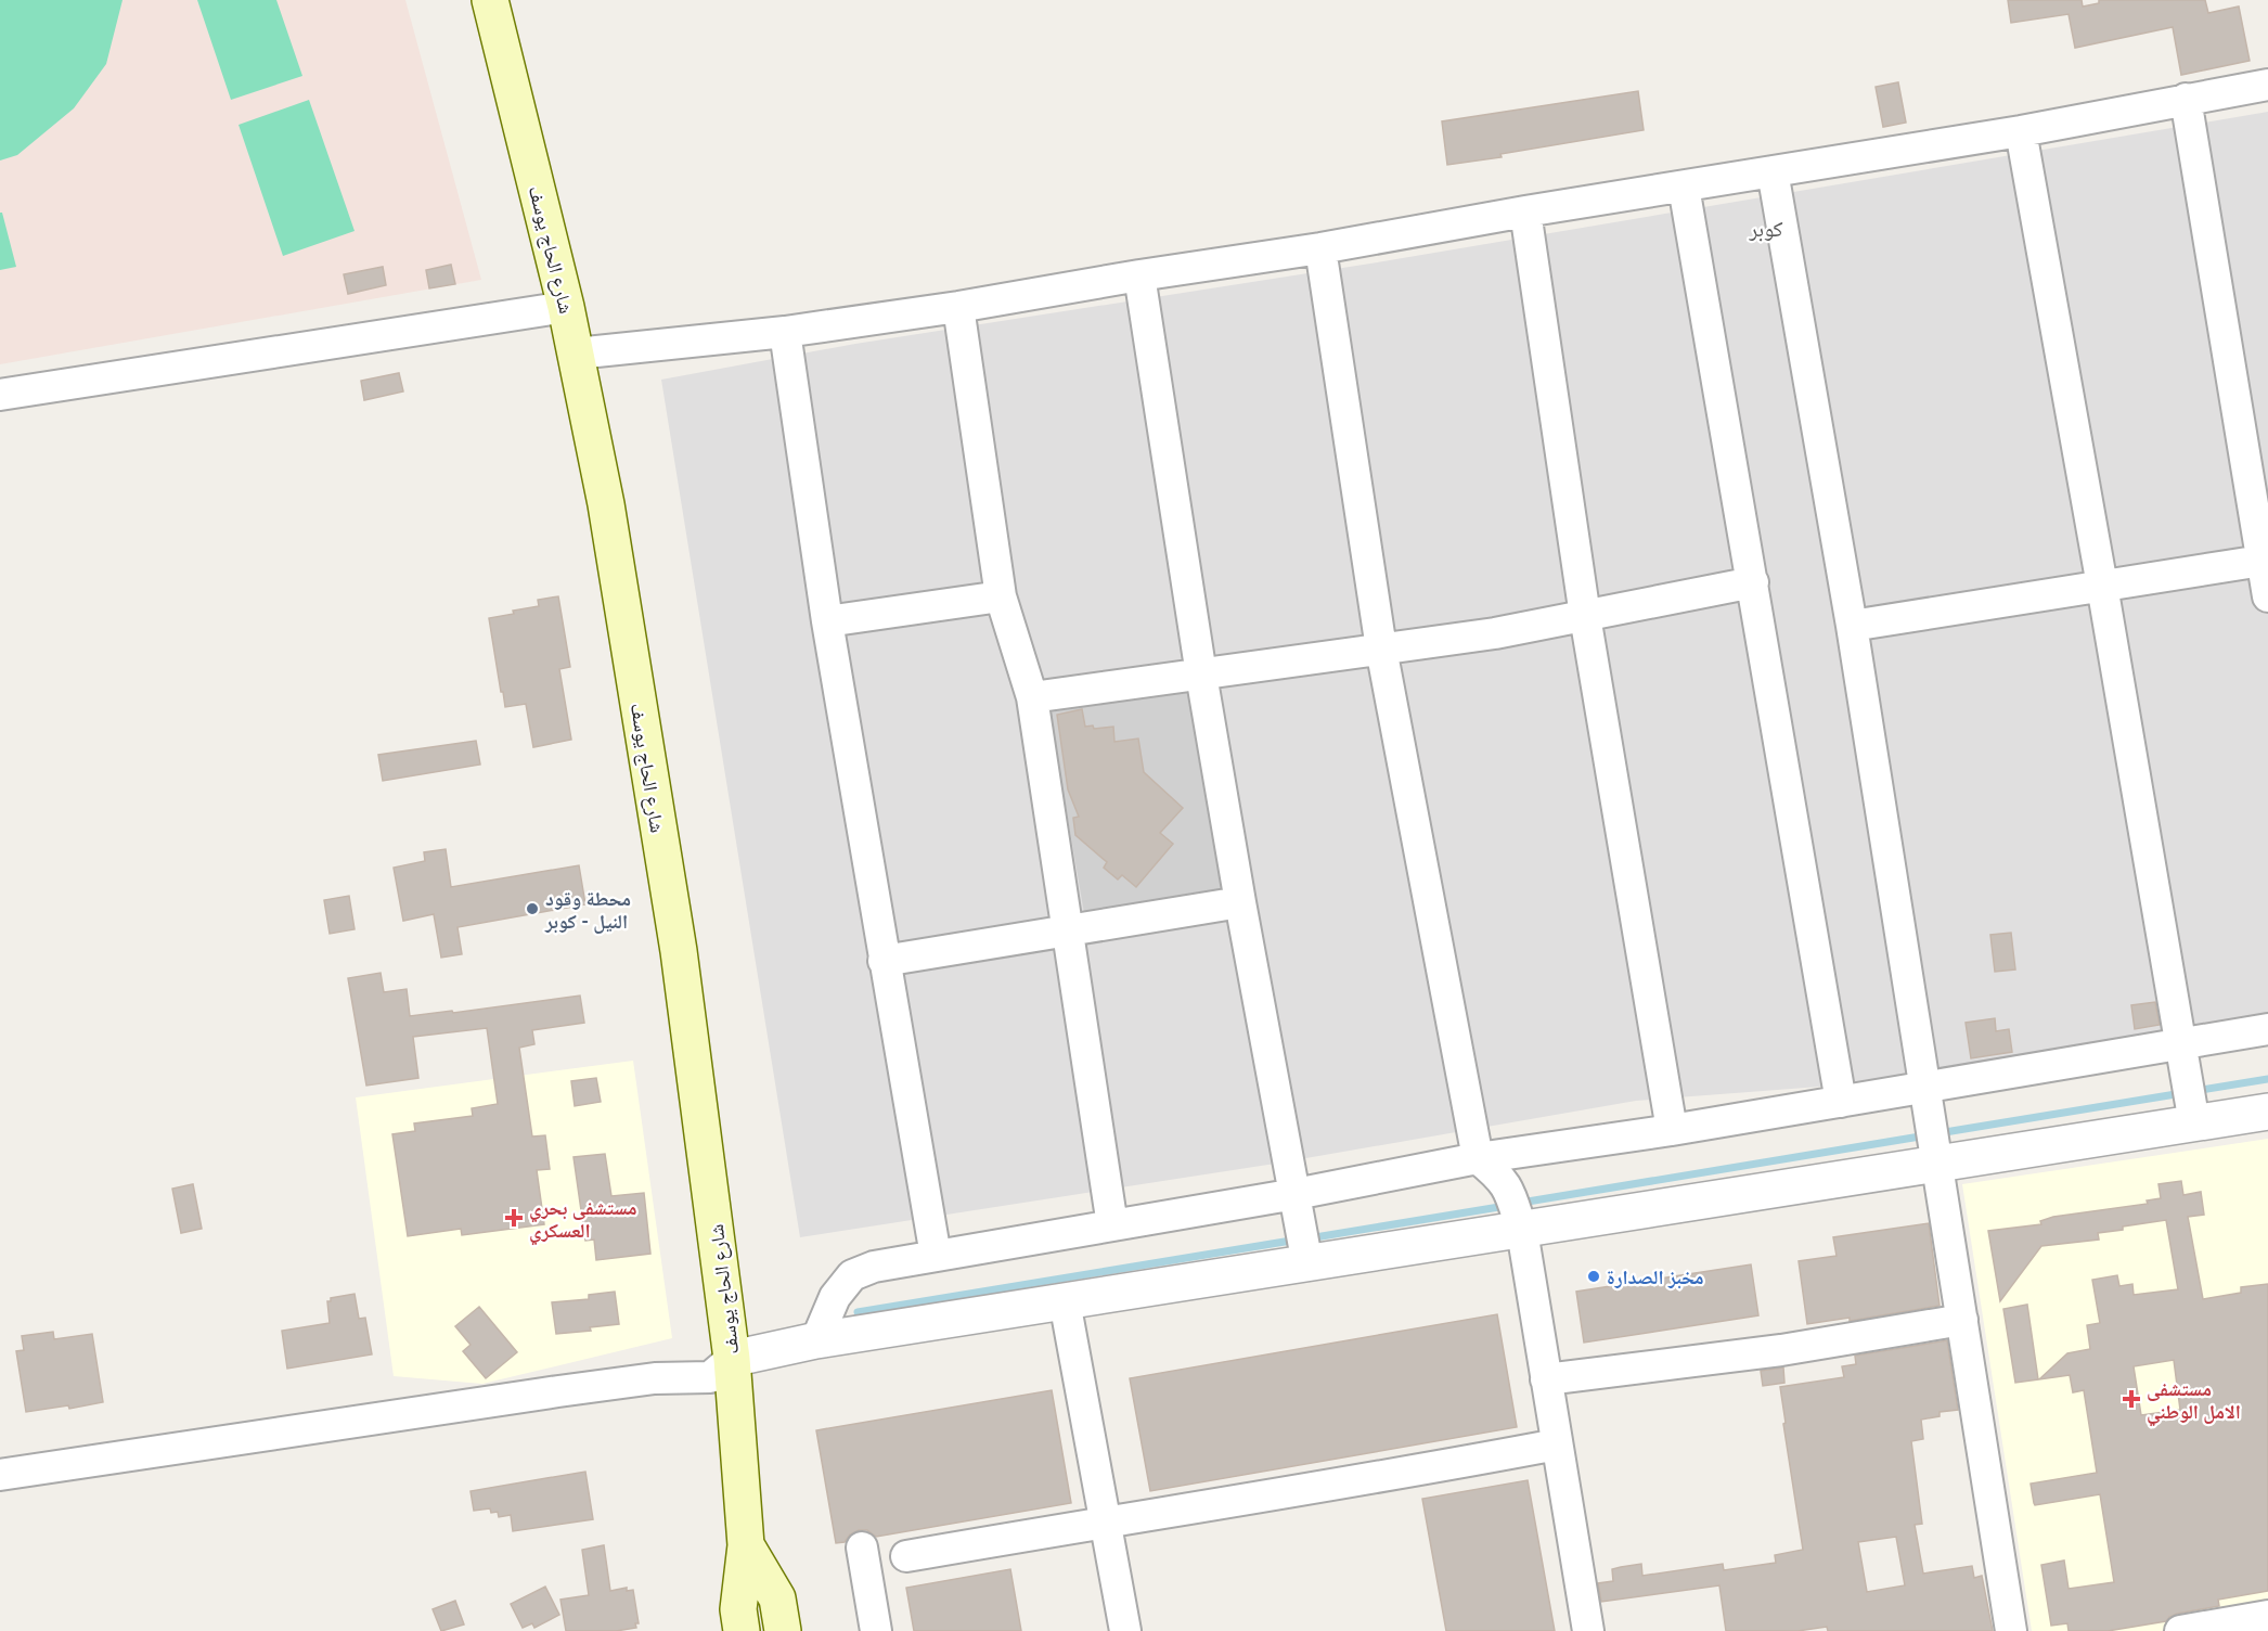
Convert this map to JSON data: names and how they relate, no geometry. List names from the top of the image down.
{
  "streets": {
    "main road": ["شارع الحاج يوسف"]
  },
  "districts": ["كوبر"],
  "places": {
    "other": ["محطة وقود النيل - كوبر", "مخبز الصدارة"],
    "health": ["مستشفى بحري العسكري", "مستشفى الامل الوطني"]
  }
}
